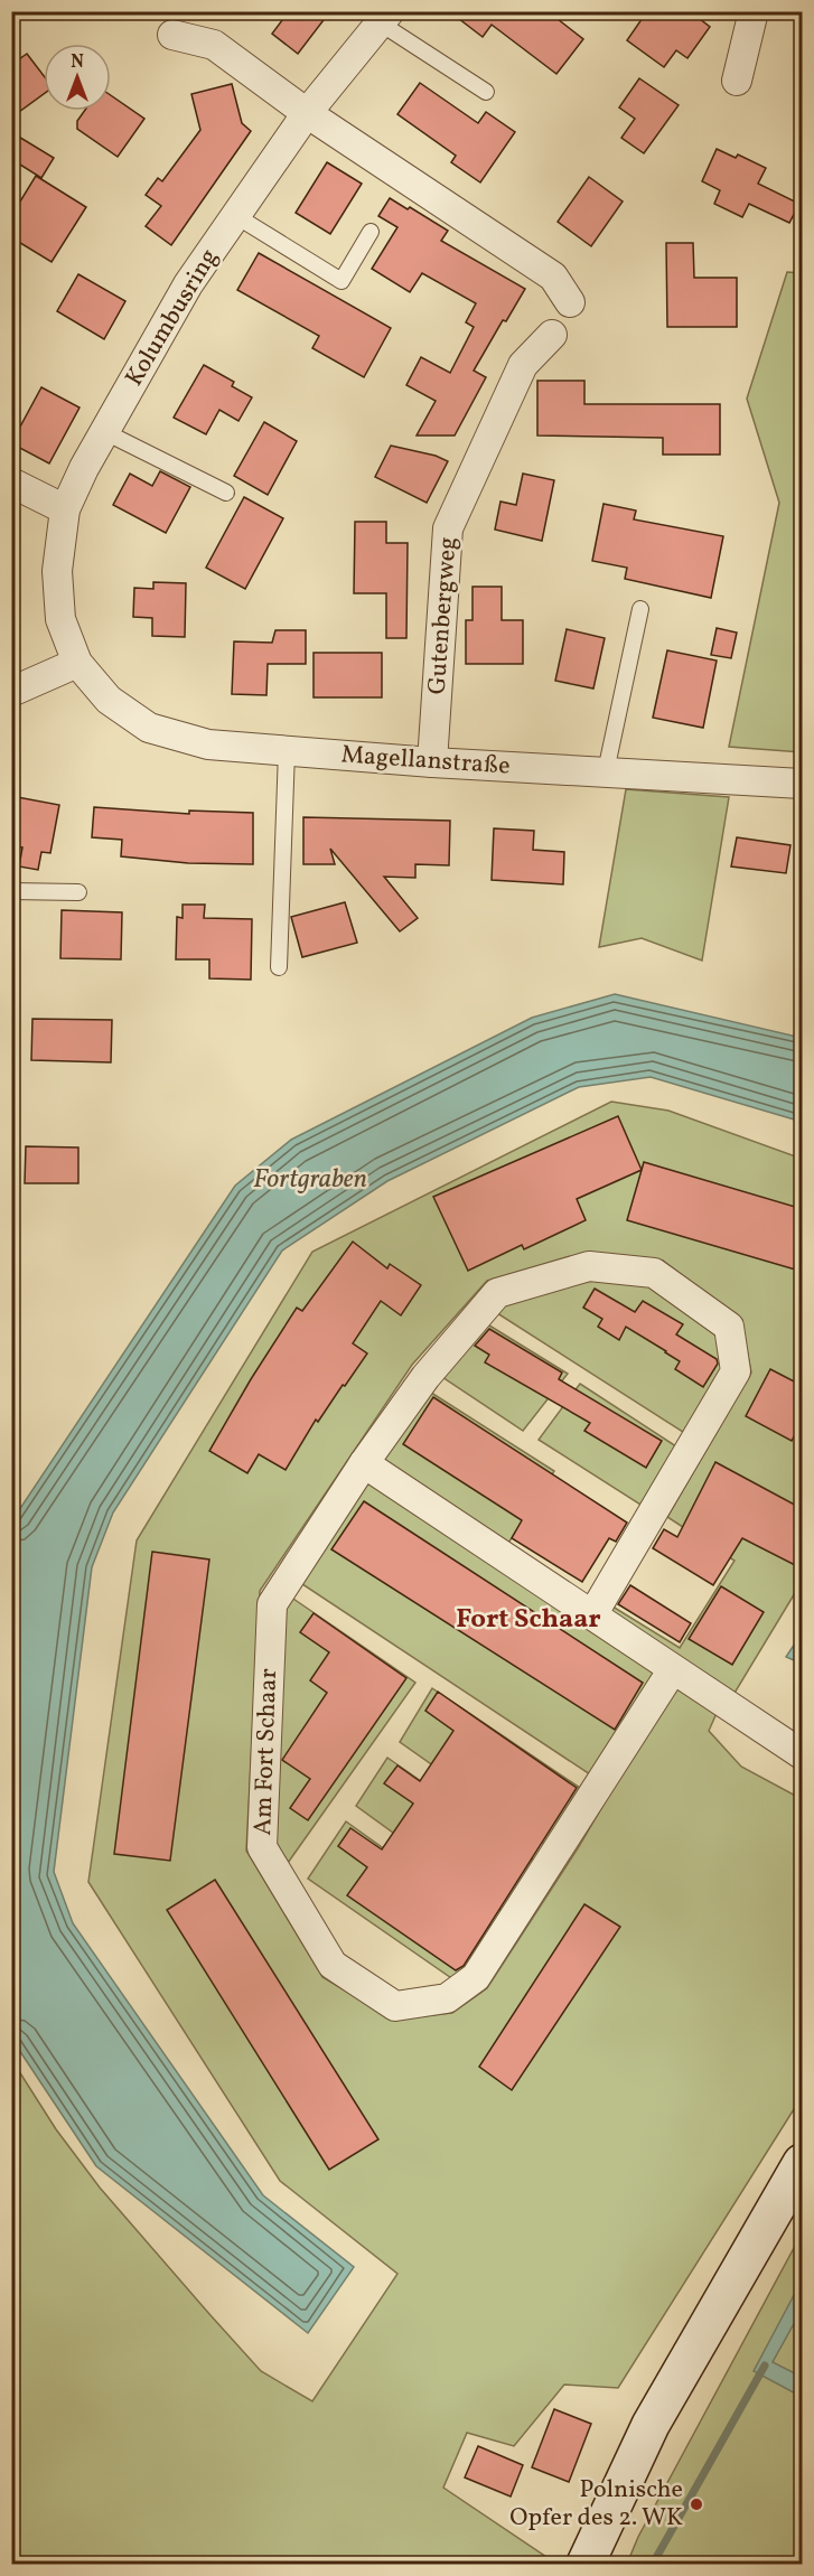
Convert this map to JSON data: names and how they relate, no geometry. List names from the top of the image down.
{
  "streets": {
    "street": [
      "Kolumbusring",
      "Gutenbergweg",
      "Magellanstraße",
      "Am Fort Schaar"
    ]
  },
  "crossings": [
    ["Kolumbusring", "Magellanstraße"],
    ["Gutenbergweg", "Magellanstraße"]
  ],
  "districts": ["Fort Schaar"],
  "water": ["Fortgraben"],
  "places": ["Polnische Opfer des 2. WK"],
  "north": "top"
}
